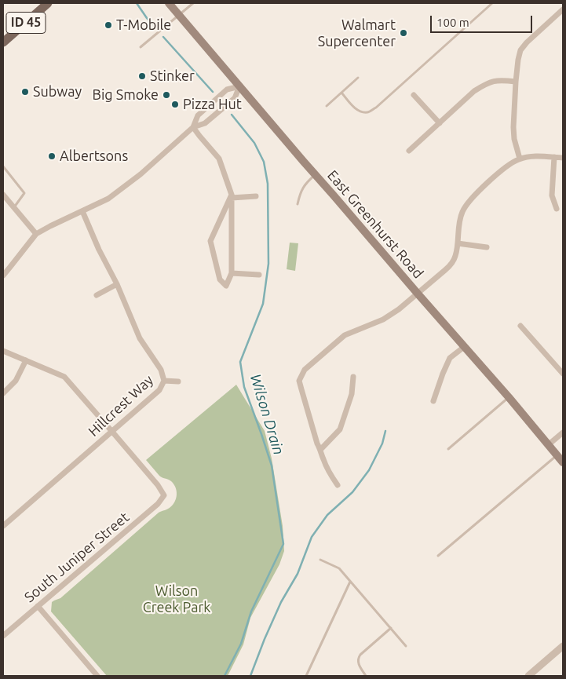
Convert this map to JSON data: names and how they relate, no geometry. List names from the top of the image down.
{
  "streets": {
    "main road": ["ID 45", "East Greenhurst Road"],
    "street": ["Hillcrest Way", "South Juniper Street"]
  },
  "crossings": [
    ["Hillcrest Way", "South Juniper Street"]
  ],
  "water": ["Wilson Drain"],
  "parks": ["Wilson Creek Park"],
  "places": [
    "T-Mobile",
    "Walmart Supercenter",
    "Stinker",
    "Subway",
    "Big Smoke",
    "Pizza Hut",
    "Albertsons"
  ],
  "scale_bar": "100 m"
}
